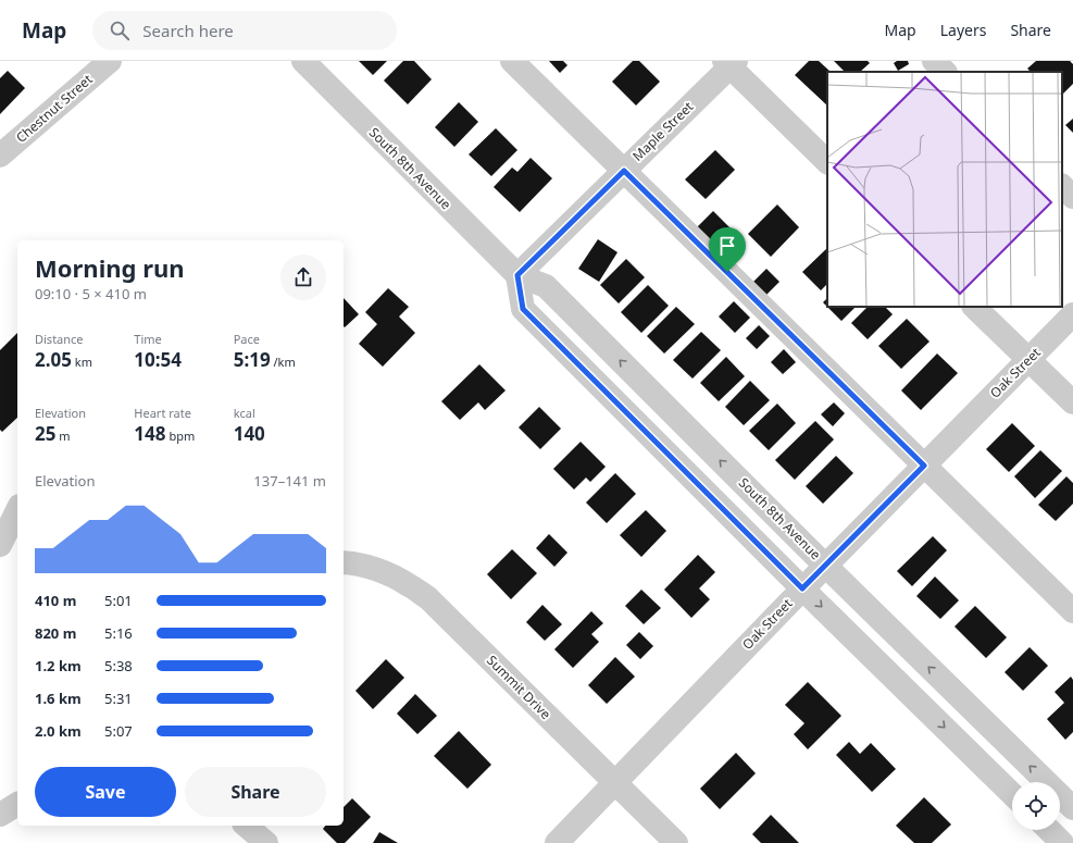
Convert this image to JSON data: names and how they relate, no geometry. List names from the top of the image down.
{
  "streets": {
    "street": [
      "Chestnut Street",
      "Maple Street",
      "South 8th Avenue",
      "Oak Street",
      "Summit Drive"
    ]
  },
  "crossings": [
    ["Maple Street", "South 8th Avenue"],
    ["South 8th Avenue", "Oak Street"],
    ["Oak Street", "Summit Drive"]
  ],
  "page": {
    "header": "Map",
    "search": "Search here",
    "nav": ["Map", "Layers", "Share"],
    "heading": ["Morning run", "09:10 · 5 × 410 m"],
    "stats": [
      ["Distance", "2.05 km"],
      ["Time", "10:54"],
      ["Pace", "5:19 /km"],
      ["Elevation", "25 m"],
      ["Heart rate", "148 bpm"],
      ["kcal", "140"]
    ],
    "chart": ["Elevation", "137–141 m"],
    "list": [
      {
        "name": "410 m",
        "note": "5:01"
      },
      {
        "name": "820 m",
        "note": "5:16"
      },
      {
        "name": "1.2 km",
        "note": "5:38"
      },
      {
        "name": "1.6 km",
        "note": "5:31"
      },
      {
        "name": "2.0 km",
        "note": "5:07"
      }
    ],
    "buttons": ["Save", "Share"]
  }
}
